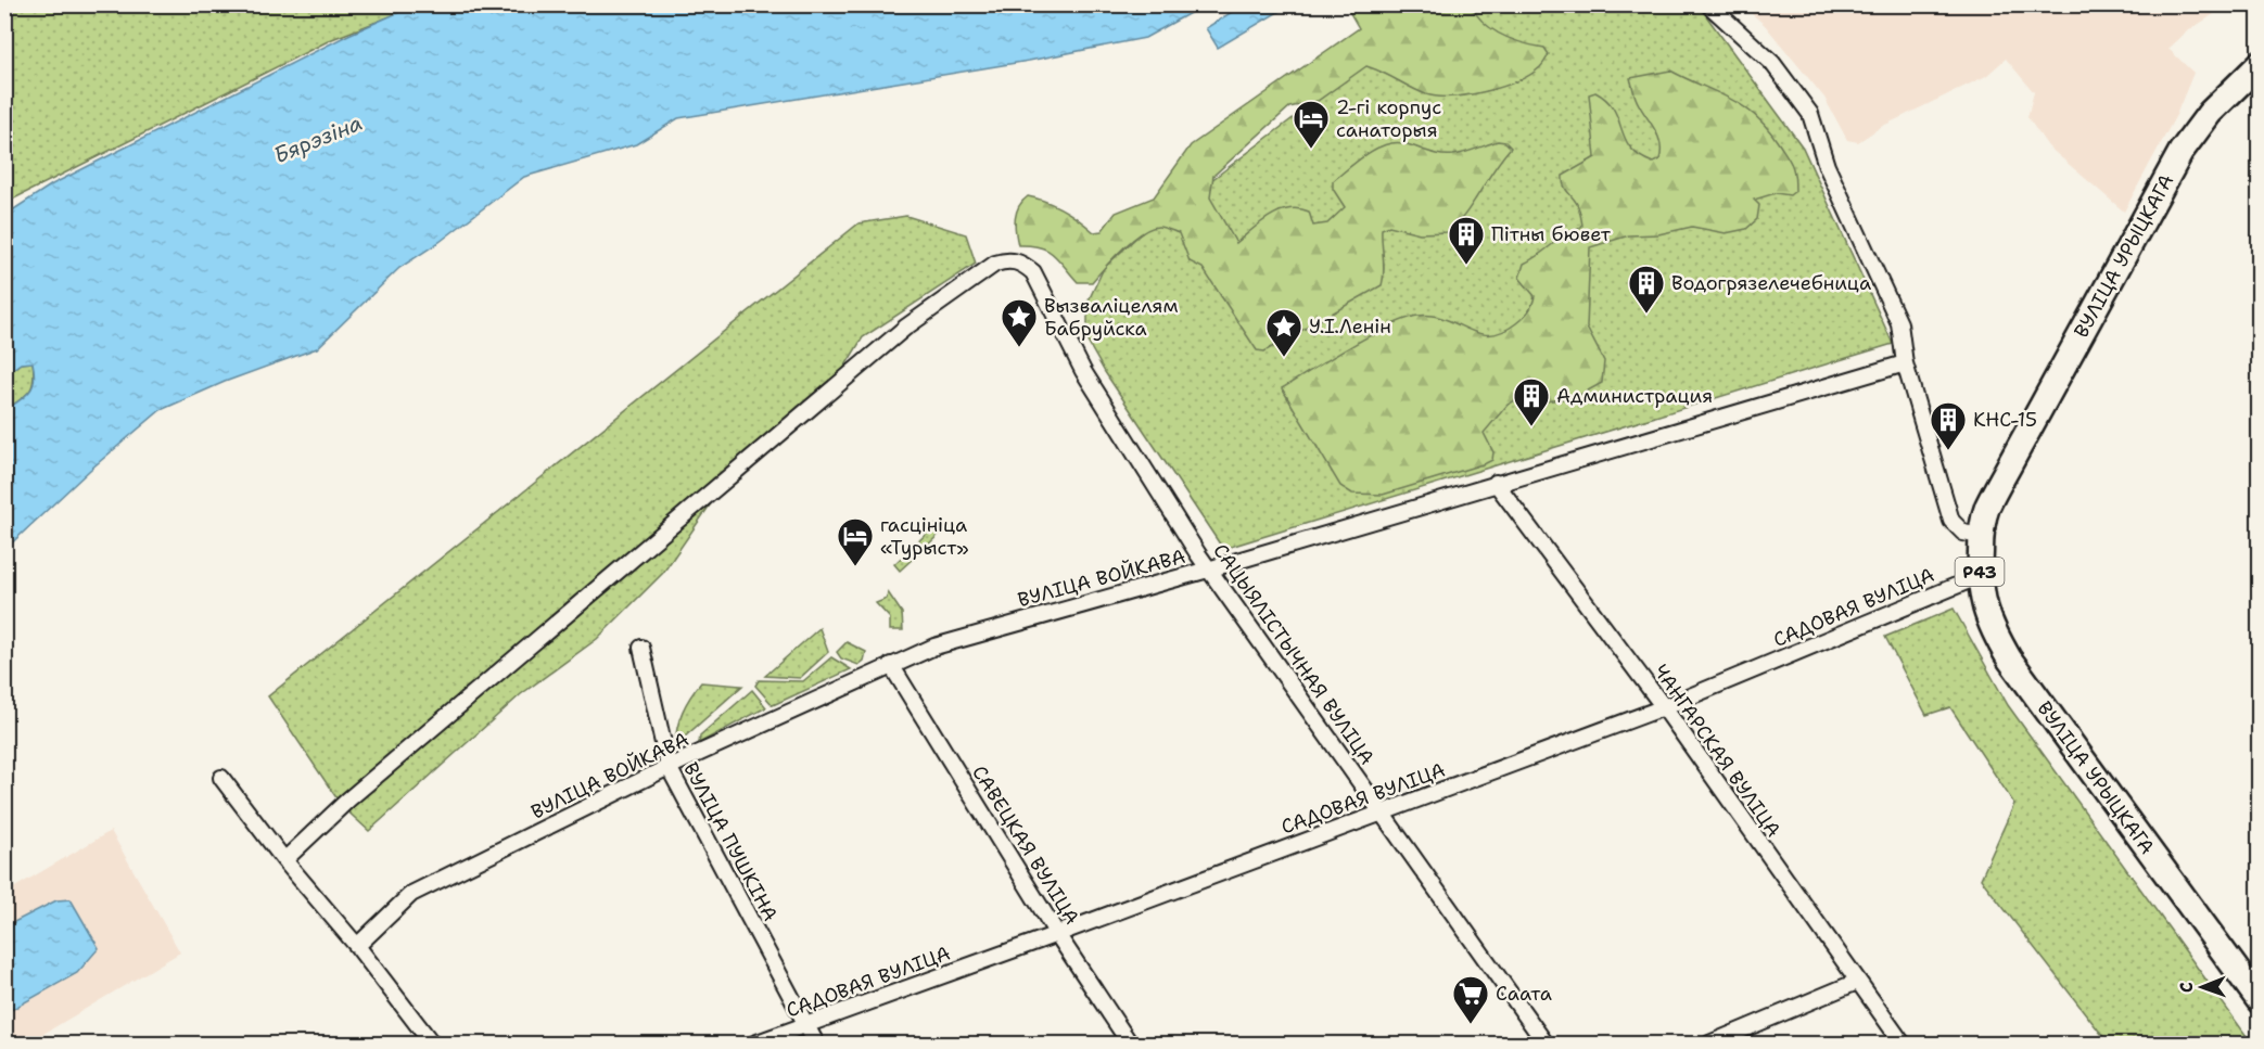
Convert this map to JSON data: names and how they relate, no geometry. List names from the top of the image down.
{
  "streets": {
    "main road": ["ВУЛІЦА УРЫЦКАГА", "Р43"],
    "street": [
      "ВУЛІЦА ВОЙКАВА",
      "САДОВАЯ ВУЛІЦА",
      "САЦЫЯЛІСТЫЧНАЯ ВУЛІЦА",
      "ЧАНГАРСКАЯ ВУЛІЦА",
      "ВУЛІЦА ПУШКІНА",
      "САВЕЦКАЯ ВУЛІЦА"
    ]
  },
  "crossings": [
    ["ВУЛІЦА УРЫЦКАГА", "САДОВАЯ ВУЛІЦА"],
    ["ВУЛІЦА ВОЙКАВА", "САЦЫЯЛІСТЫЧНАЯ ВУЛІЦА"],
    ["ВУЛІЦА ВОЙКАВА", "ЧАНГАРСКАЯ ВУЛІЦА"],
    ["ВУЛІЦА ВОЙКАВА", "ВУЛІЦА ПУШКІНА"],
    ["ВУЛІЦА ВОЙКАВА", "САВЕЦКАЯ ВУЛІЦА"],
    ["САДОВАЯ ВУЛІЦА", "САЦЫЯЛІСТЫЧНАЯ ВУЛІЦА"],
    ["САДОВАЯ ВУЛІЦА", "ЧАНГАРСКАЯ ВУЛІЦА"],
    ["САДОВАЯ ВУЛІЦА", "ВУЛІЦА ПУШКІНА"],
    ["САДОВАЯ ВУЛІЦА", "САВЕЦКАЯ ВУЛІЦА"]
  ],
  "water": ["Бярэзіна"],
  "places": {
    "hotel": ["2-гі корпус санаторыя", "гасцініца «Турыст»"],
    "building": [
      "Пітны бювет",
      "Водогрязелечебница",
      "Администрация",
      "КНС-15"
    ],
    "place": ["Вызваліцелям Бабруйска", "У.І.Ленін"],
    "supermarket": ["Саата"]
  },
  "north": "left"
}
